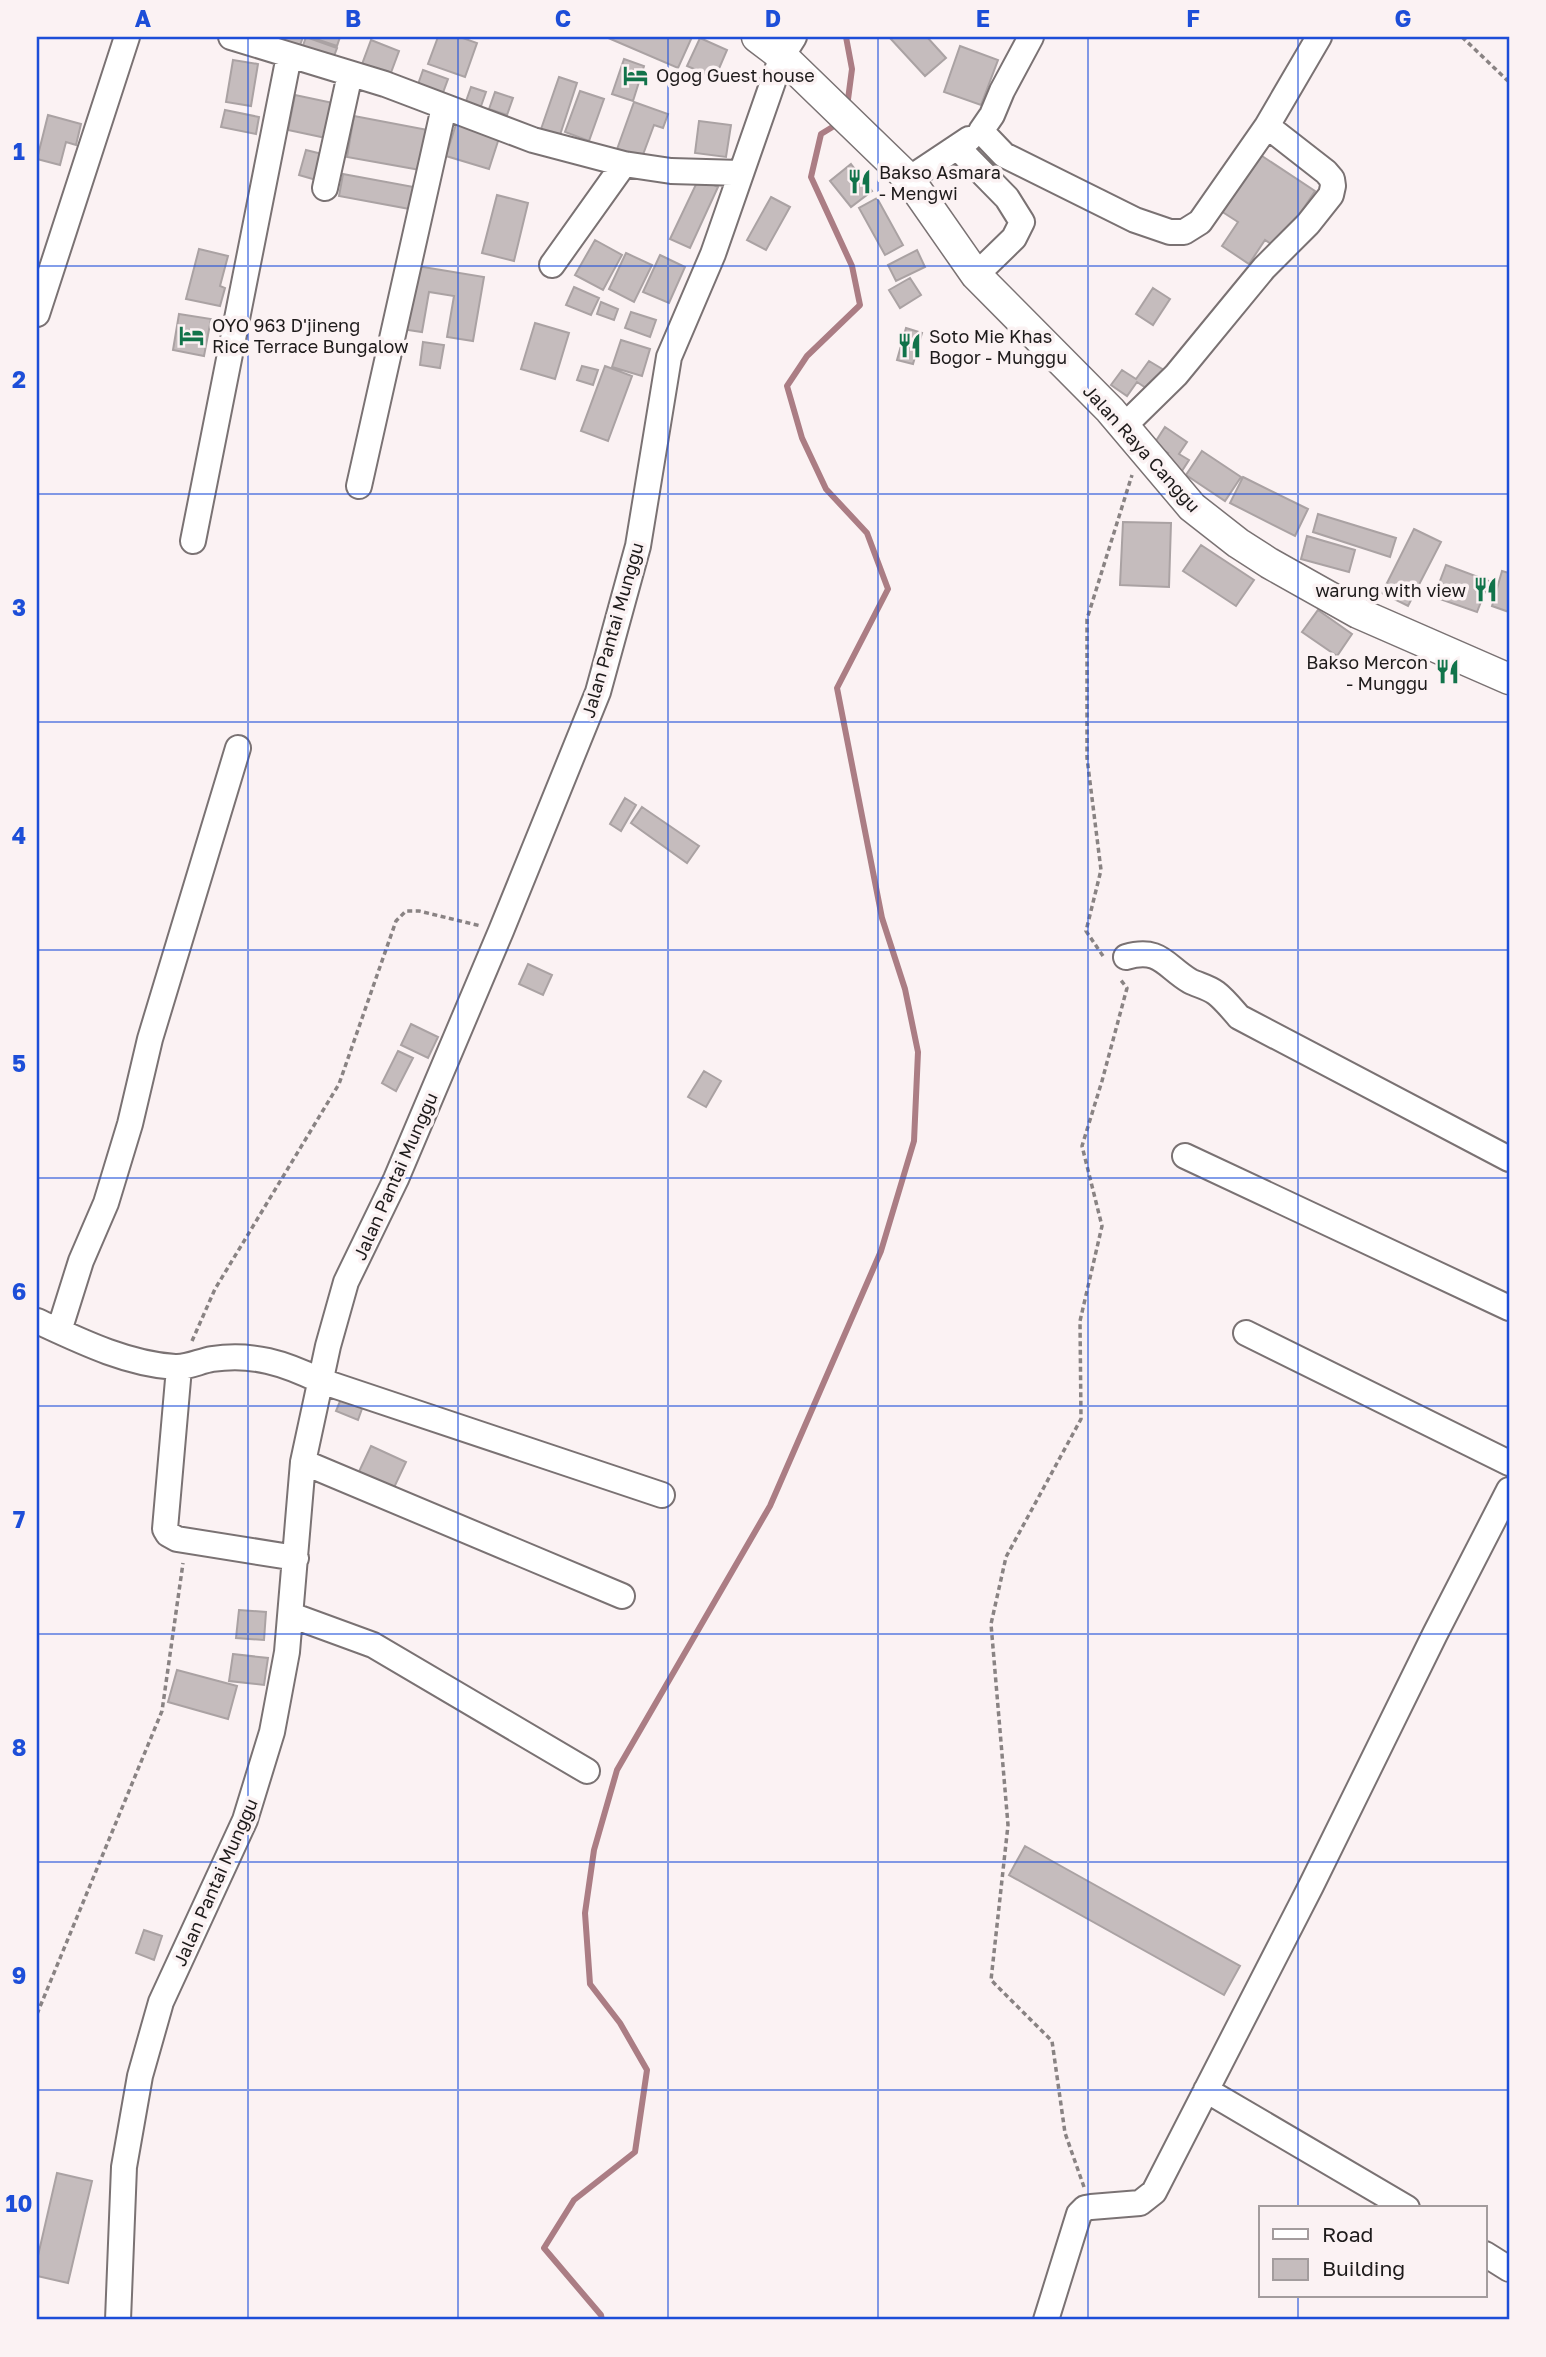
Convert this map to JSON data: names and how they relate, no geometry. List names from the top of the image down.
{
  "streets": {
    "main road": ["Jalan Raya Canggu"],
    "street": ["Jalan Pantai Munggu"]
  },
  "crossings": [
    ["Jalan Raya Canggu", "Jalan Pantai Munggu"]
  ],
  "places": {
    "hotel": ["Ogog Guest house", "OYO 963 D'jineng Rice Terrace Bungalow"],
    "restaurant": [
      "Bakso Asmara - Mengwi",
      "Soto Mie Khas Bogor - Munggu",
      "warung with view",
      "Bakso Mercon - Munggu"
    ]
  },
  "legend": ["Road", "Building"],
  "grid": {
    "columns": [
      "A",
      "B",
      "C",
      "D",
      "E",
      "F",
      "G"
    ],
    "rows": [
      "1",
      "2",
      "3",
      "4",
      "5",
      "6",
      "7",
      "8",
      "9",
      "10"
    ]
  }
}
